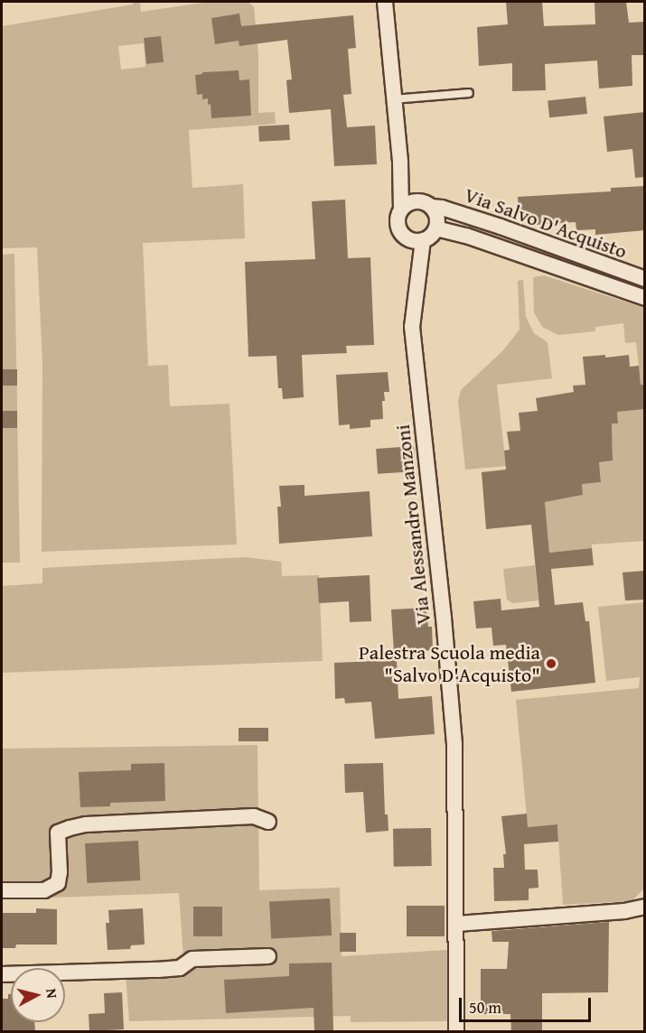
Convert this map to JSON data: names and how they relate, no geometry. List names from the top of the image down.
{
  "streets": {
    "street": ["Via Salvo D'Acquisto", "Via Alessandro Manzoni"]
  },
  "crossings": [
    ["Via Salvo D'Acquisto", "Via Alessandro Manzoni"]
  ],
  "places": ["Palestra Scuola media \"Salvo D'Acquisto\""],
  "scale_bar": "50 m",
  "north": "right"
}
